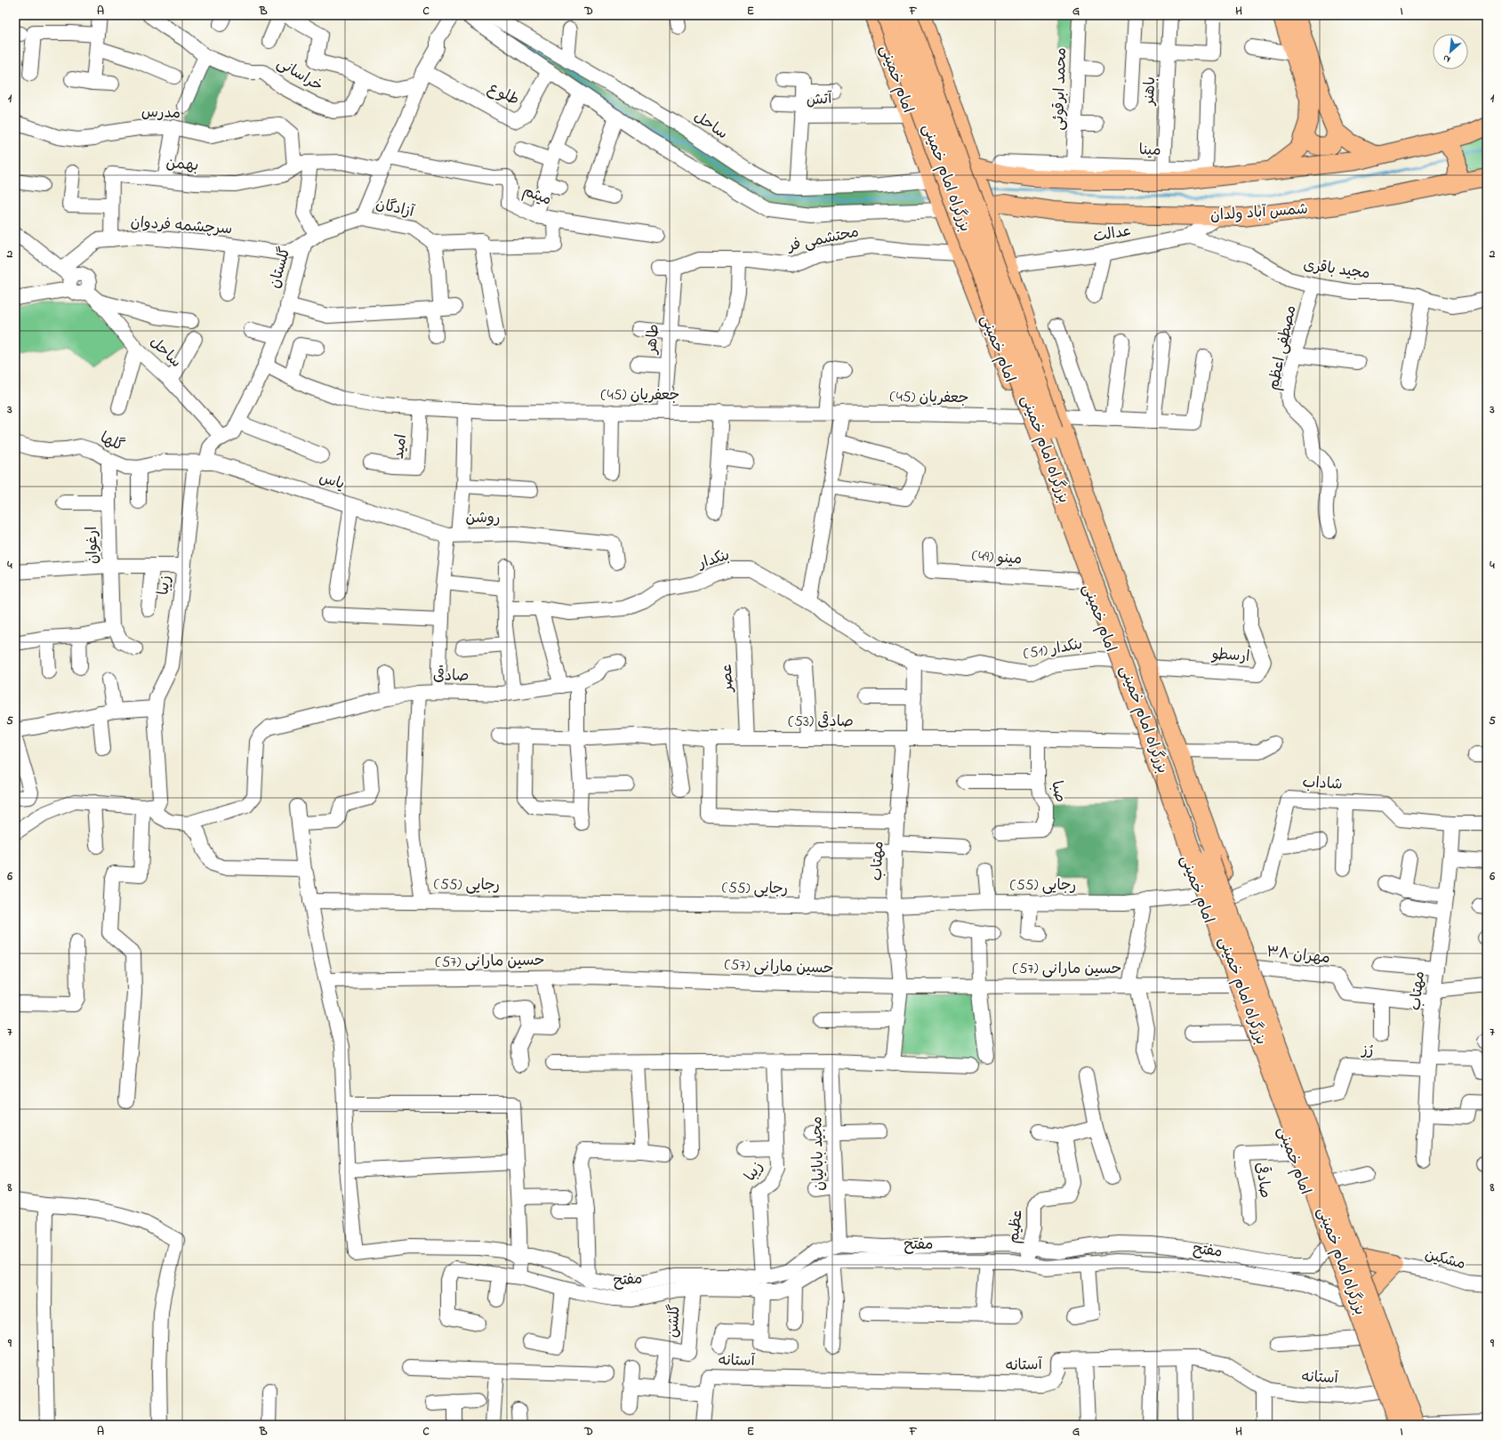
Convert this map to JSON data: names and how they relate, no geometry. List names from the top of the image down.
{
  "streets": {
    "highway": ["بزرگراه امام خمینی"],
    "main road": ["امام خمینی", "شمس آباد ولدان"],
    "street": [
      "خراسانی",
      "محمد ابرقوئی",
      "باهنر",
      "طلوع",
      "آتش",
      "مدرس",
      "ساحل",
      "مینا",
      "بهمن",
      "میثم",
      "آزادگان",
      "سرچشمه فردوان",
      "عدالت",
      "محتشمی فر",
      "گلستان",
      "مجید باقری",
      "طاهر",
      "مصطفی اعظم",
      "جعفریان (45)",
      "گلها",
      "امید",
      "یاس",
      "روشن",
      "ارغوان",
      "مینو (49)",
      "بنکدار",
      "زیبا",
      "بنکدار (51)",
      "ارسطو",
      "صادقی",
      "عصر",
      "صادقی (53)",
      "شاداب",
      "صبا",
      "مهتاب",
      "رجایی (55)",
      "مهران ۳۸",
      "حسین مارانی (57)",
      "رُز",
      "مجید بابائیان",
      "عظیم",
      "مفتح",
      "مشکین",
      "گلشن",
      "آستانه"
    ]
  },
  "crossings": [
    ["امام خمینی", "آتش"],
    ["امام خمینی", "ساحل"],
    ["امام خمینی", "بزرگراه امام خمینی"],
    ["امام خمینی", "شمس آباد ولدان"],
    ["امام خمینی", "عدالت"],
    ["امام خمینی", "محتشمی فر"],
    ["امام خمینی", "جعفریان (45)"],
    ["امام خمینی", "مینو (49)"],
    ["امام خمینی", "بنکدار (51)"],
    ["امام خمینی", "ارسطو"],
    ["امام خمینی", "صادقی"],
    ["امام خمینی", "صادقی (53)"],
    ["امام خمینی", "شاداب"],
    ["امام خمینی", "رجایی (55)"],
    ["امام خمینی", "مهران ۳۸"],
    ["امام خمینی", "حسین مارانی (57)"],
    ["امام خمینی", "رُز"],
    ["امام خمینی", "مفتح"],
    ["امام خمینی", "آستانه"],
    ["محمد ابرقوئی", "مینا"],
    ["باهنر", "مینا"],
    ["آتش", "ساحل"],
    ["مدرس", "بهمن"],
    ["ساحل", "سرچشمه فردوان"],
    ["ساحل", "گلستان"],
    ["بهمن", "میثم"],
    ["بهمن", "سرچشمه فردوان"],
    ["شمس آباد ولدان", "عدالت"],
    ["سرچشمه فردوان", "گلستان"],
    ["عدالت", "مجید باقری"],
    ["محتشمی فر", "طاهر"],
    ["گلستان", "جعفریان (45)"],
    ["گلستان", "گلها"],
    ["گلستان", "یاس"],
    ["گلستان", "زیبا"],
    ["مجید باقری", "مصطفی اعظم"],
    ["طاهر", "جعفریان (45)"],
    ["جعفریان (45)", "امید"],
    ["جعفریان (45)", "روشن"],
    ["گلها", "یاس"],
    ["گلها", "ارغوان"],
    ["گلها", "زیبا"],
    ["یاس", "روشن"],
    ["یاس", "زیبا"],
    ["بنکدار", "بنکدار (51)"],
    ["بنکدار", "مهتاب"],
    ["زیبا", "مفتح"],
    ["بنکدار (51)", "مهتاب"],
    ["عصر", "صادقی (53)"],
    ["صادقی (53)", "صبا"],
    ["صادقی (53)", "مهتاب"],
    ["شاداب", "مهتاب"],
    ["مهتاب", "رجایی (55)"],
    ["مهتاب", "مهران ۳۸"],
    ["مهتاب", "حسین مارانی (57)"],
    ["مهتاب", "رُز"],
    ["مجید بابائیان", "مفتح"],
    ["عظیم", "مفتح"],
    ["مفتح", "گلشن"]
  ],
  "north": "bottom left",
  "grid": {
    "columns": [
      "A",
      "B",
      "C",
      "D",
      "E",
      "F",
      "G",
      "H",
      "I"
    ],
    "rows": [
      "1",
      "2",
      "3",
      "4",
      "5",
      "6",
      "7",
      "8",
      "9"
    ]
  }
}
